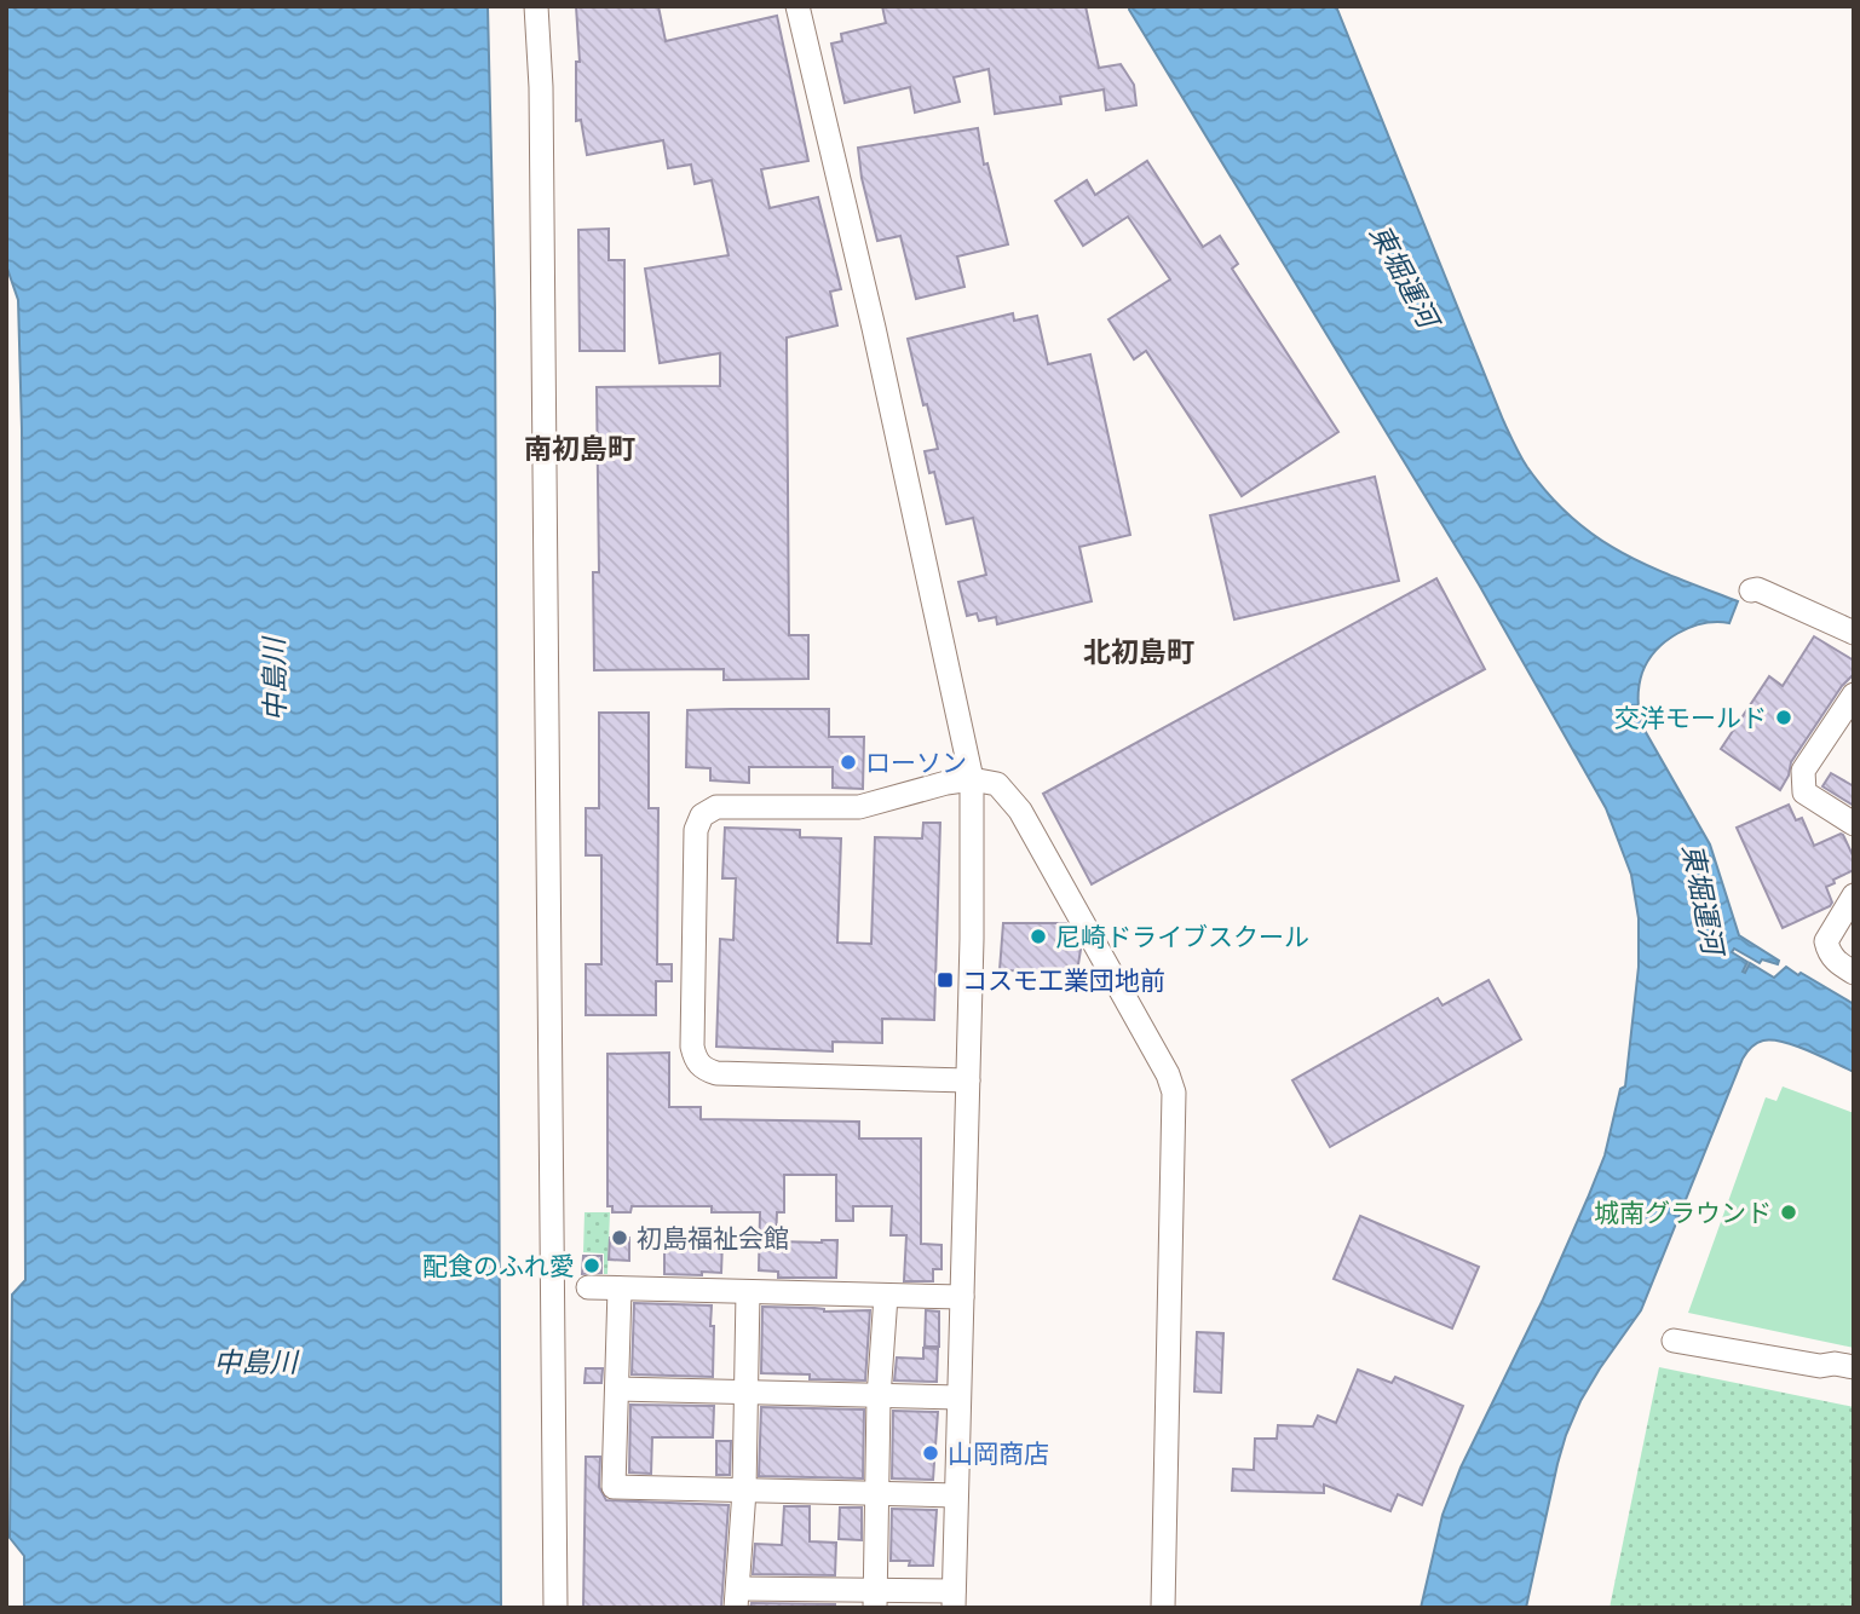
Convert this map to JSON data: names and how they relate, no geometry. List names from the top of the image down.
{
  "districts": ["南初島町", "北初島町"],
  "water": ["東堀運河", "中島川"],
  "places": {
    "other": [
      "交洋モールド",
      "ローソン",
      "尼崎ドライブスクール",
      "城南グラウンド",
      "初島福祉会館",
      "配食のふれ愛",
      "山岡商店"
    ],
    "transit": ["コスモ工業団地前"]
  }
}
